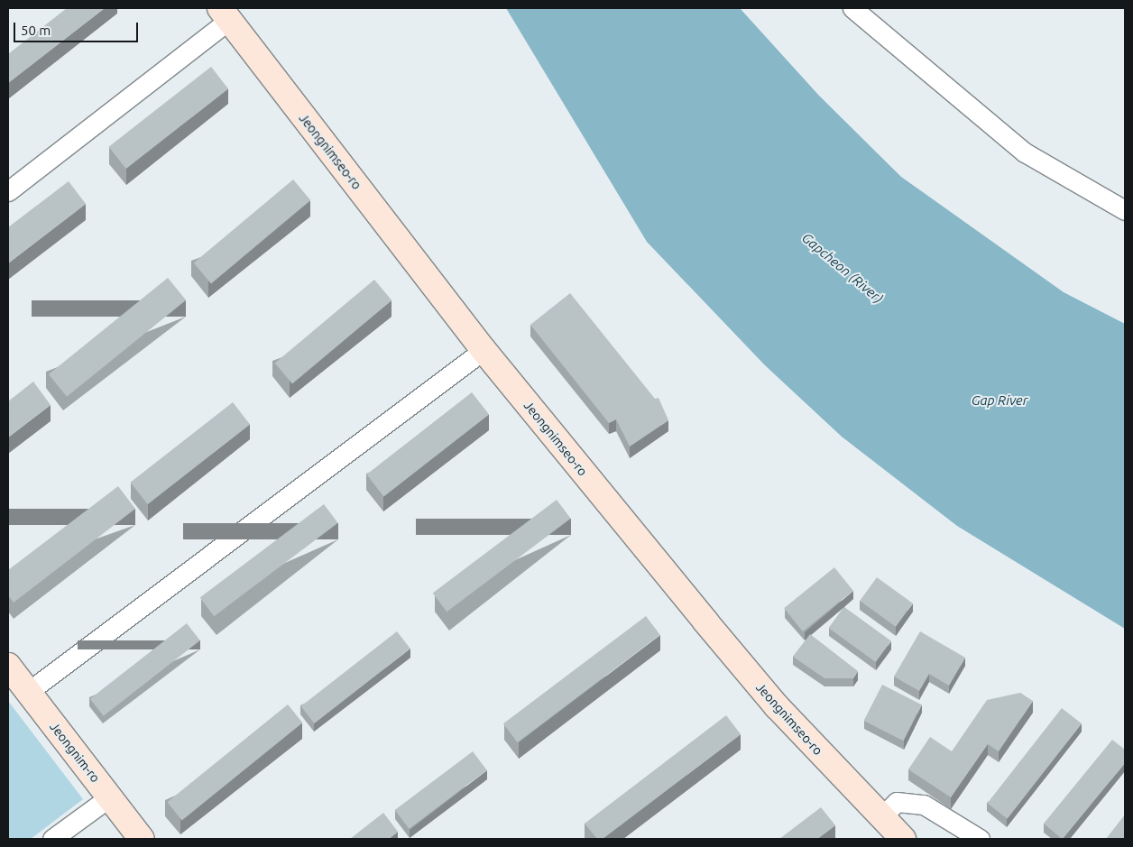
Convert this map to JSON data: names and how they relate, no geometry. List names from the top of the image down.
{
  "streets": {
    "main road": ["Jeongnimseo-ro", "Jeongnim-ro"]
  },
  "water": ["Gapcheon (River)", "Gap River"],
  "scale_bar": "50 m"
}
